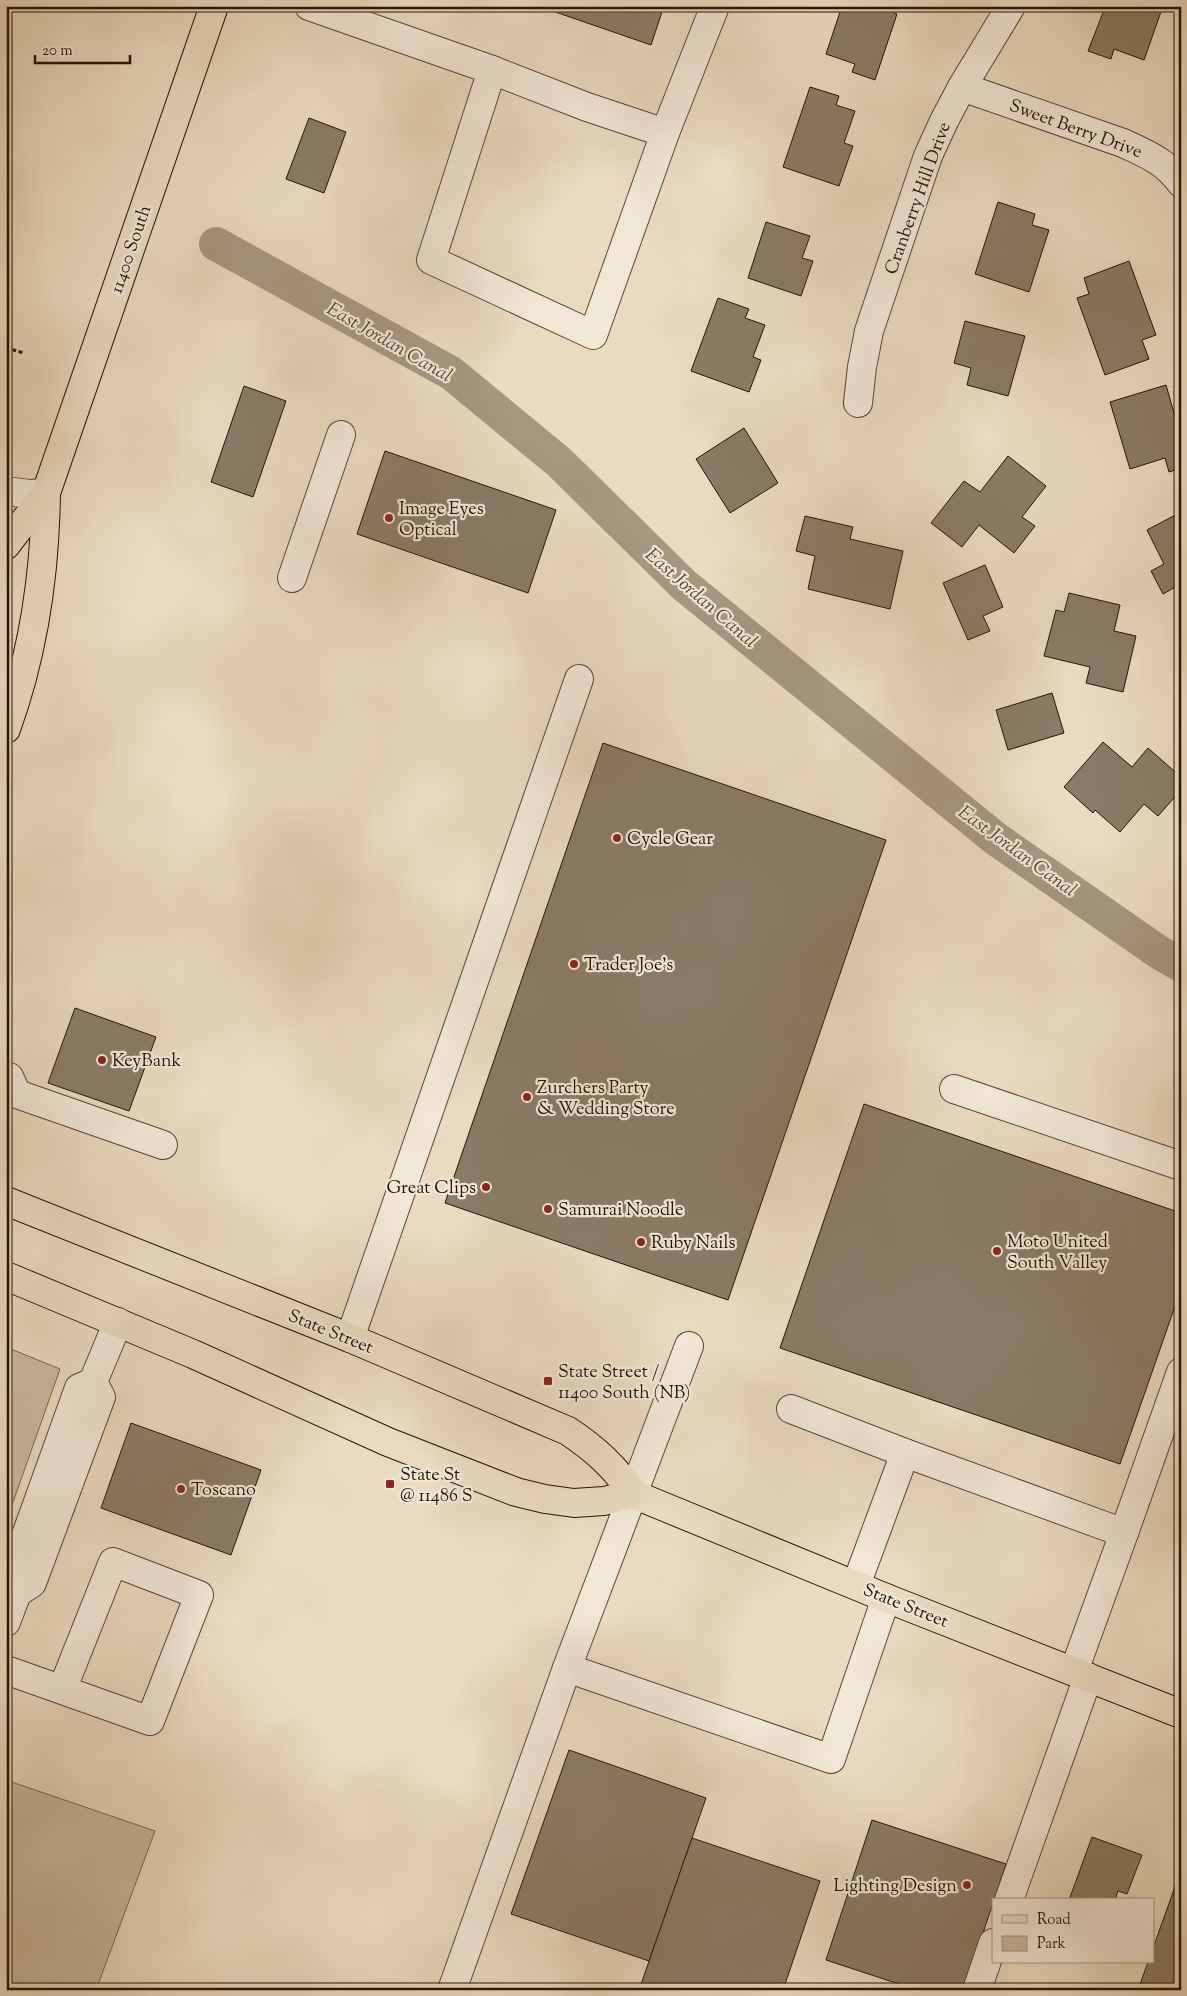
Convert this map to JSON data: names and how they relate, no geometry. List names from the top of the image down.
{
  "streets": {
    "main road": ["11400 South", "State Street"],
    "street": ["Sweet Berry Drive", "Cranberry Hill Drive"]
  },
  "crossings": [
    ["Sweet Berry Drive", "Cranberry Hill Drive"]
  ],
  "water": ["East Jordan Canal"],
  "places": {
    "other": [
      "Image Eyes Optical",
      "Cycle Gear",
      "Trader Joe's",
      "KeyBank",
      "Zurchers Party & Wedding Store",
      "Great Clips",
      "Samurai Noodle",
      "Ruby Nails",
      "Moto United South Valley",
      "Toscano",
      "Lighting Design"
    ],
    "transit": ["State Street / 11400 South (NB)", "State St @ 11486 S"]
  },
  "legend": ["Road", "Park"],
  "scale_bar": "20 m"
}
